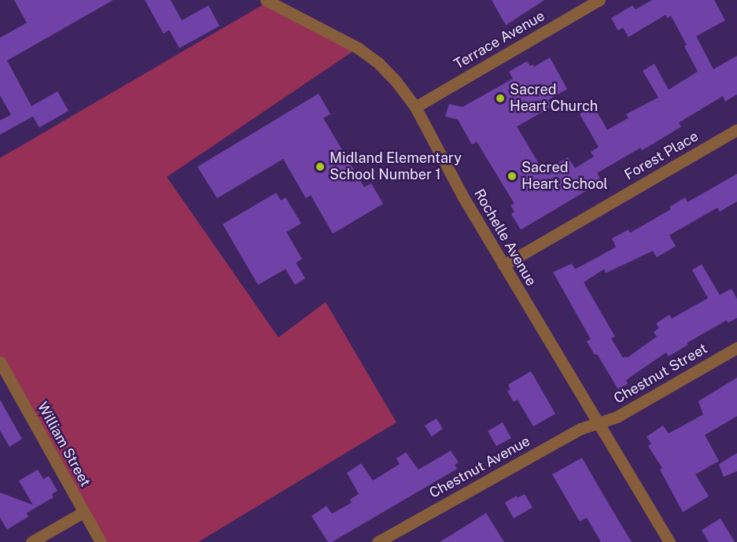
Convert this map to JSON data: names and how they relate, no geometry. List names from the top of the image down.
{
  "streets": {
    "street": [
      "Terrace Avenue",
      "Forest Place",
      "Rochelle Avenue",
      "Chestnut Street",
      "William Street",
      "Chestnut Avenue"
    ]
  },
  "crossings": [
    ["Terrace Avenue", "Rochelle Avenue"],
    ["Forest Place", "Rochelle Avenue"],
    ["Rochelle Avenue", "Chestnut Street"],
    ["Rochelle Avenue", "Chestnut Avenue"],
    ["Chestnut Street", "Chestnut Avenue"]
  ],
  "places": ["Sacred Heart Church", "Midland Elementary School Number 1", "Sacred Heart School"]
}
